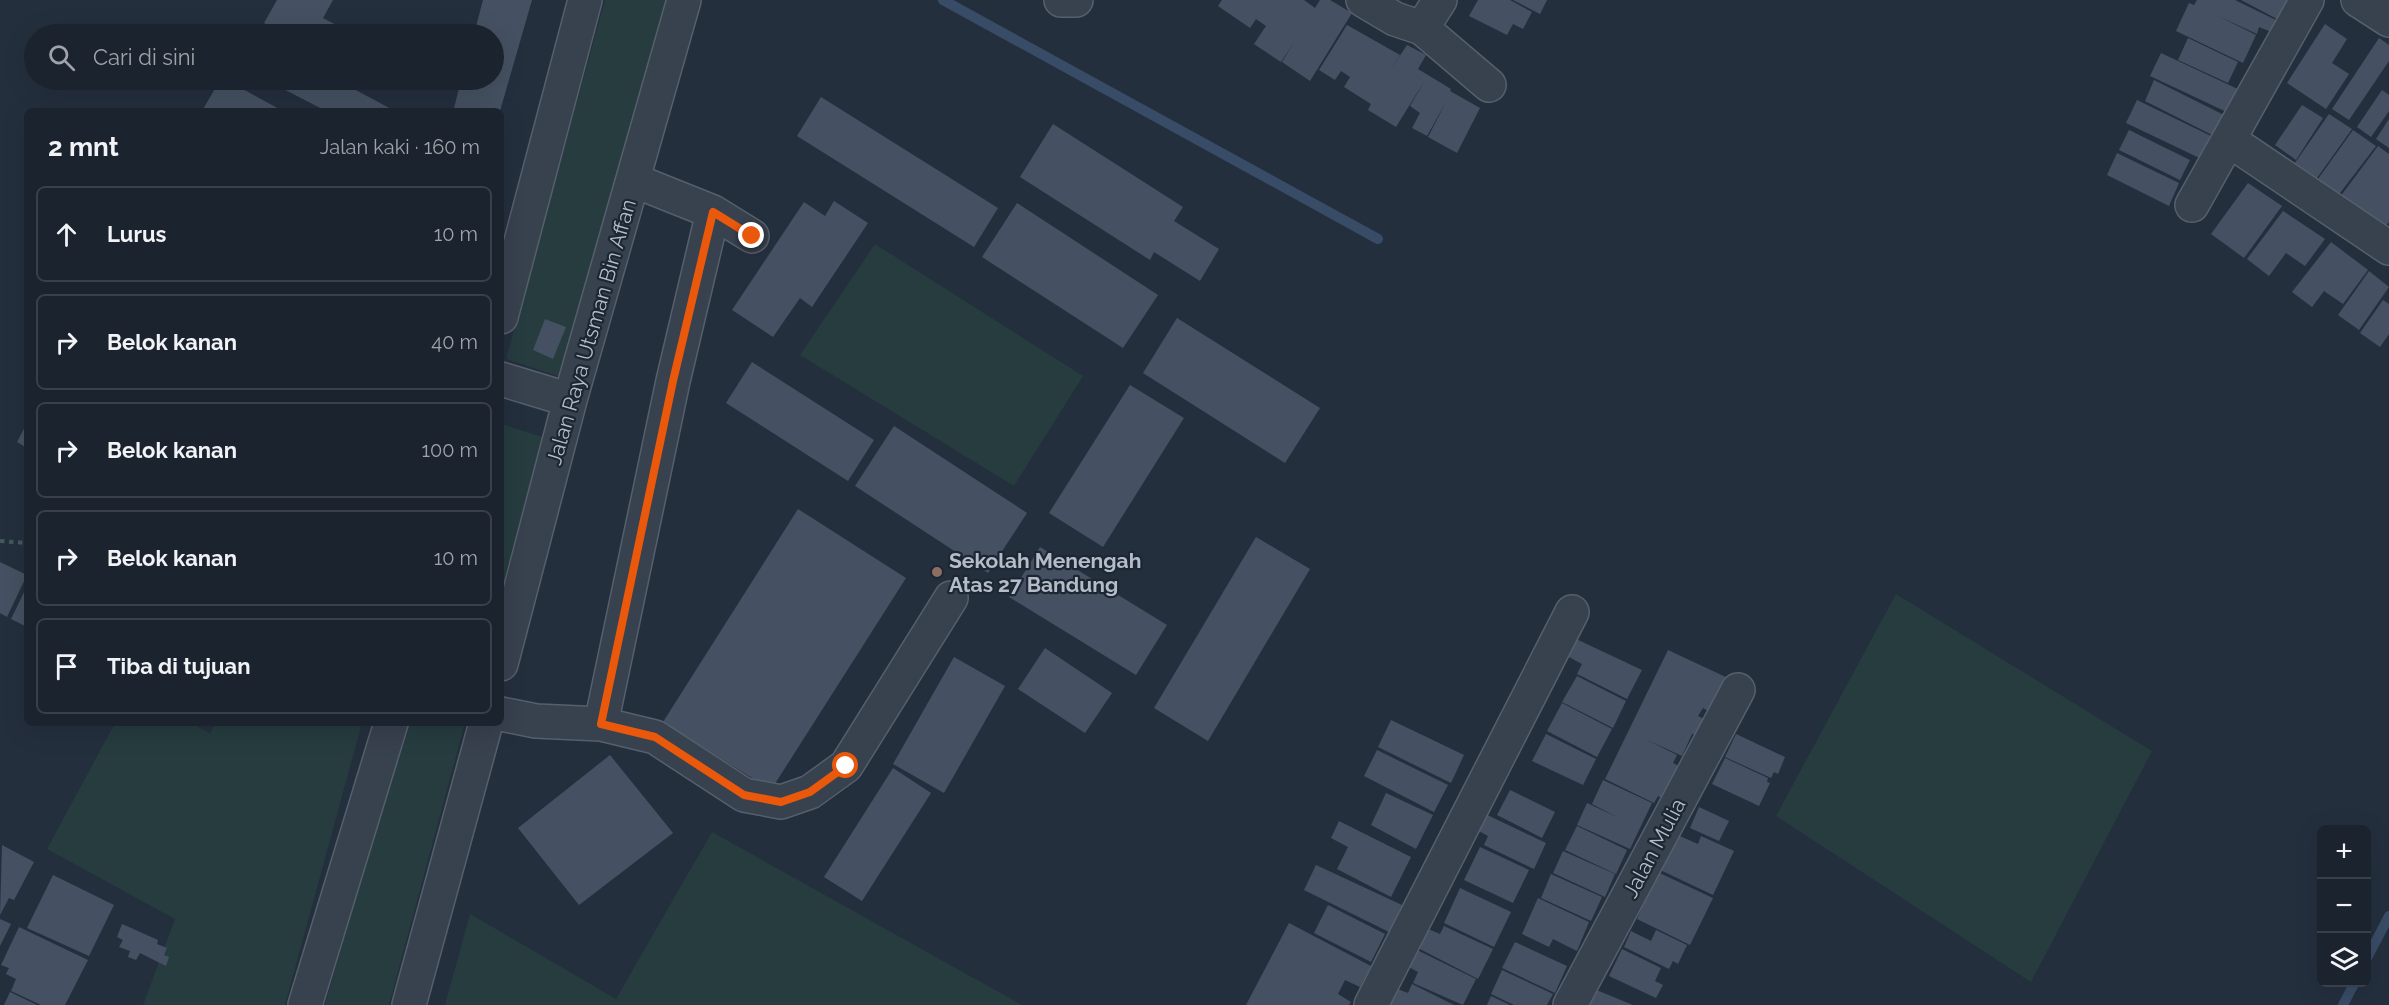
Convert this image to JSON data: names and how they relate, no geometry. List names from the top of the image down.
{
  "streets": {
    "street": ["Jalan Raya Utsman Bin Affan", "Jalan Mulia"]
  },
  "places": ["Sekolah Menengah Atas 27 Bandung"],
  "page": {
    "search": "Cari di sini",
    "heading": ["2 mnt", "Jalan kaki · 160 m"],
    "list": [
      ["Lurus", "10 m"],
      ["Belok kanan", "40 m"],
      ["Belok kanan", "100 m"],
      ["Belok kanan", "10 m"],
      "Tiba di tujuan"
    ],
    "map_buttons": ["+", "−"]
  }
}
